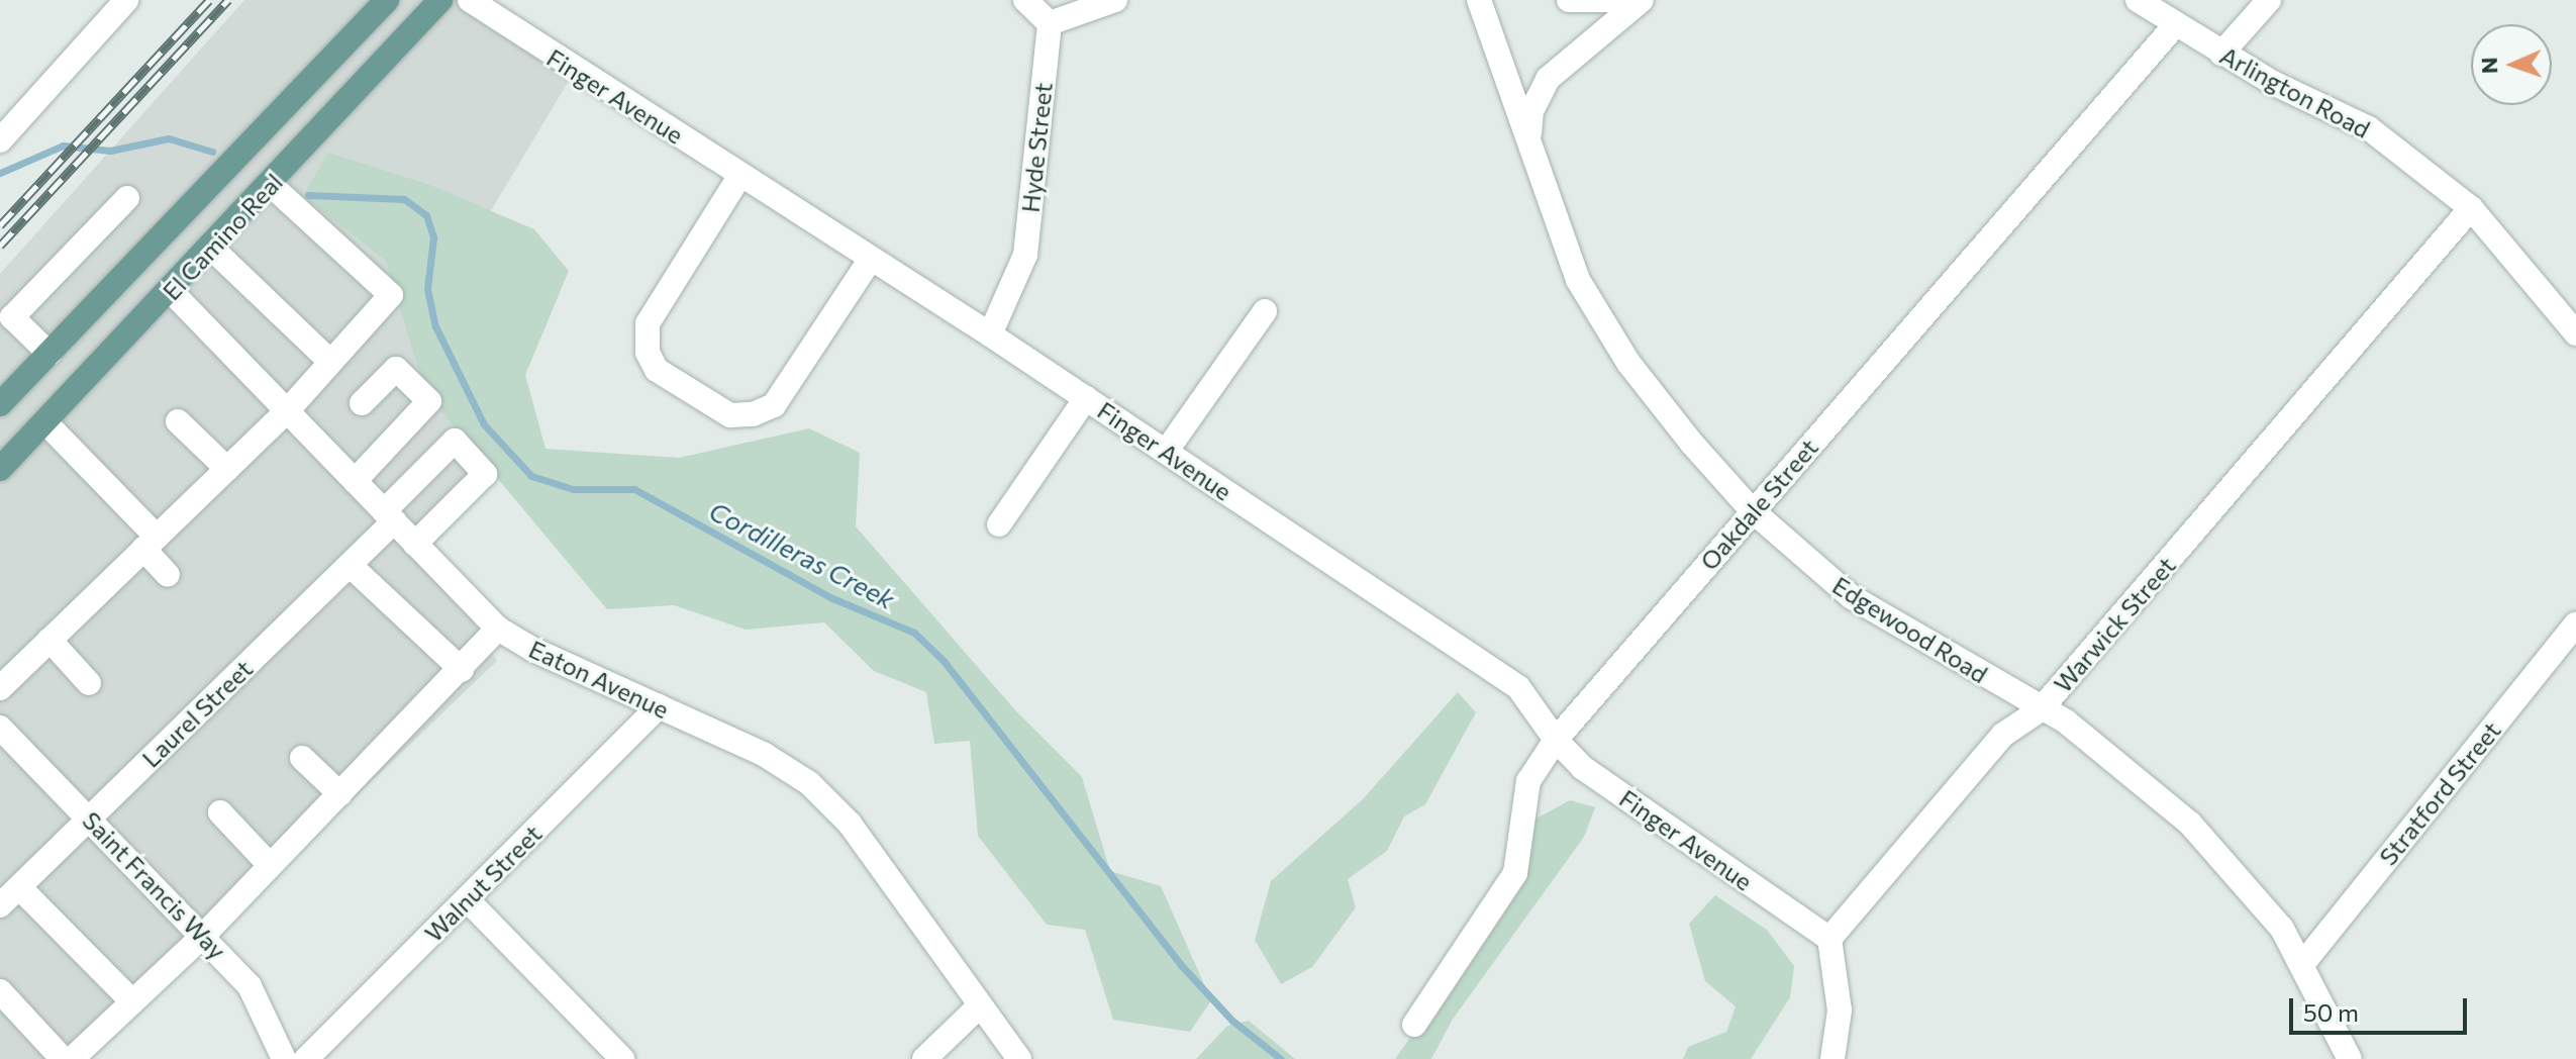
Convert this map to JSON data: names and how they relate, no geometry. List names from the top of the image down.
{
  "streets": {
    "main road": ["El Camino Real"],
    "street": [
      "Arlington Road",
      "Finger Avenue",
      "Hyde Street",
      "Oakdale Street",
      "Warwick Street",
      "Edgewood Road",
      "Eaton Avenue",
      "Laurel Street",
      "Stratford Street",
      "Walnut Street",
      "Saint Francis Way"
    ]
  },
  "crossings": [
    ["Arlington Road", "Oakdale Street"],
    ["Arlington Road", "Warwick Street"],
    ["Finger Avenue", "Hyde Street"],
    ["Finger Avenue", "Oakdale Street"],
    ["Finger Avenue", "Warwick Street"],
    ["El Camino Real", "Eaton Avenue"],
    ["Oakdale Street", "Edgewood Road"],
    ["Warwick Street", "Edgewood Road"],
    ["Edgewood Road", "Stratford Street"],
    ["Eaton Avenue", "Laurel Street"],
    ["Eaton Avenue", "Walnut Street"],
    ["Laurel Street", "Saint Francis Way"]
  ],
  "water": ["Cordilleras Creek"],
  "scale_bar": "50 m",
  "north": "left"
}
